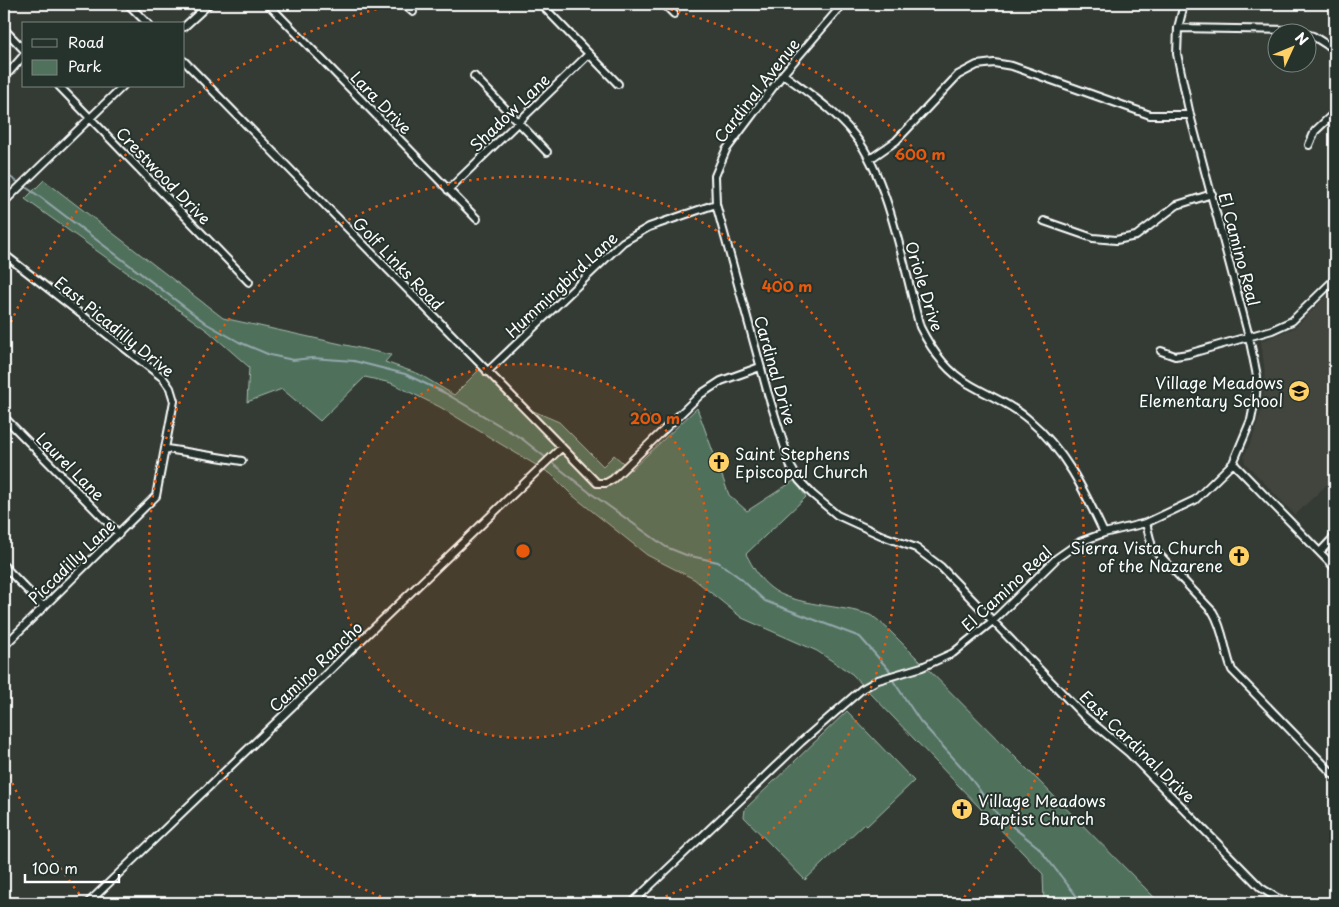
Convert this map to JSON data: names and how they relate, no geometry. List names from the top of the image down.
{
  "streets": {
    "street": [
      "Cardinal Avenue",
      "Lara Drive",
      "Shadow Lane",
      "Crestwood Drive",
      "El Camino Real",
      "Golf Links Road",
      "Hummingbird Lane",
      "Oriole Drive",
      "East Picadilly Drive",
      "Cardinal Drive",
      "Laurel Lane",
      "Piccadilly Lane",
      "Camino Rancho",
      "East Cardinal Drive"
    ]
  },
  "crossings": [
    ["Cardinal Avenue", "Hummingbird Lane"],
    ["Cardinal Avenue", "Oriole Drive"],
    ["Cardinal Avenue", "Cardinal Drive"],
    ["Lara Drive", "Shadow Lane"],
    ["El Camino Real", "Oriole Drive"],
    ["El Camino Real", "Cardinal Drive"],
    ["El Camino Real", "East Cardinal Drive"],
    ["Golf Links Road", "Hummingbird Lane"],
    ["Golf Links Road", "Cardinal Drive"],
    ["Golf Links Road", "Camino Rancho"],
    ["Hummingbird Lane", "Cardinal Drive"],
    ["East Picadilly Drive", "Piccadilly Lane"],
    ["Cardinal Drive", "East Cardinal Drive"],
    ["Laurel Lane", "Piccadilly Lane"]
  ],
  "places": {
    "school or university": ["Village Meadows Elementary School"],
    "church": ["Saint Stephens Episcopal Church", "Sierra Vista Church of the Nazarene", "Village Meadows Baptist Church"]
  },
  "legend": ["Road", "Park"],
  "scale_bar": "100 m",
  "north": "top right",
  "rings": ["600 m", "400 m", "200 m"]
}
